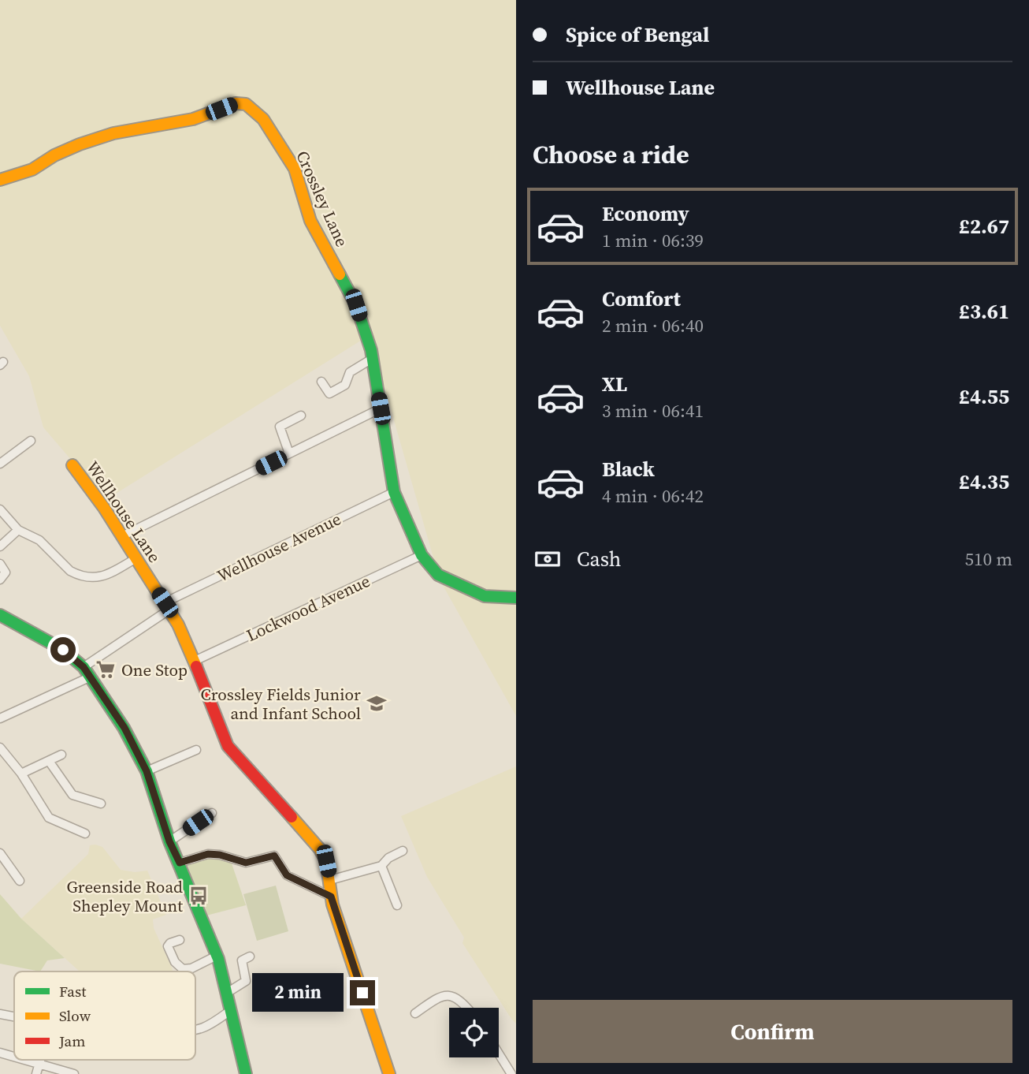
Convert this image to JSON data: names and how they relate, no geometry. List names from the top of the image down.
{
  "streets": {
    "street": [
      "Crossley Lane",
      "Wellhouse Lane",
      "Wellhouse Avenue",
      "Lockwood Avenue"
    ]
  },
  "crossings": [
    ["Crossley Lane", "Wellhouse Avenue"],
    ["Crossley Lane", "Lockwood Avenue"],
    ["Wellhouse Lane", "Wellhouse Avenue"],
    ["Wellhouse Lane", "Lockwood Avenue"]
  ],
  "places": {
    "supermarket": ["One Stop"],
    "school or university": ["Crossley Fields Junior and Infant School"],
    "bus stop": ["Greenside Road Shepley Mount"]
  },
  "legend": ["Fast", "Slow", "Jam"],
  "page": {
    "banner": ["Spice of Bengal", "Wellhouse Lane"],
    "heading": "Choose a ride",
    "list": [
      {
        "name": "Economy",
        "note": "1 min · 06:39",
        "value": "£2.67"
      },
      {
        "name": "Comfort",
        "note": "2 min · 06:40",
        "value": "£3.61"
      },
      {
        "name": "XL",
        "note": "3 min · 06:41",
        "value": "£4.55"
      },
      {
        "name": "Black",
        "note": "4 min · 06:42",
        "value": "£4.35"
      }
    ],
    "pay": ["Cash", "510 m"],
    "bubble": "2 min",
    "buttons": "Confirm"
  }
}
